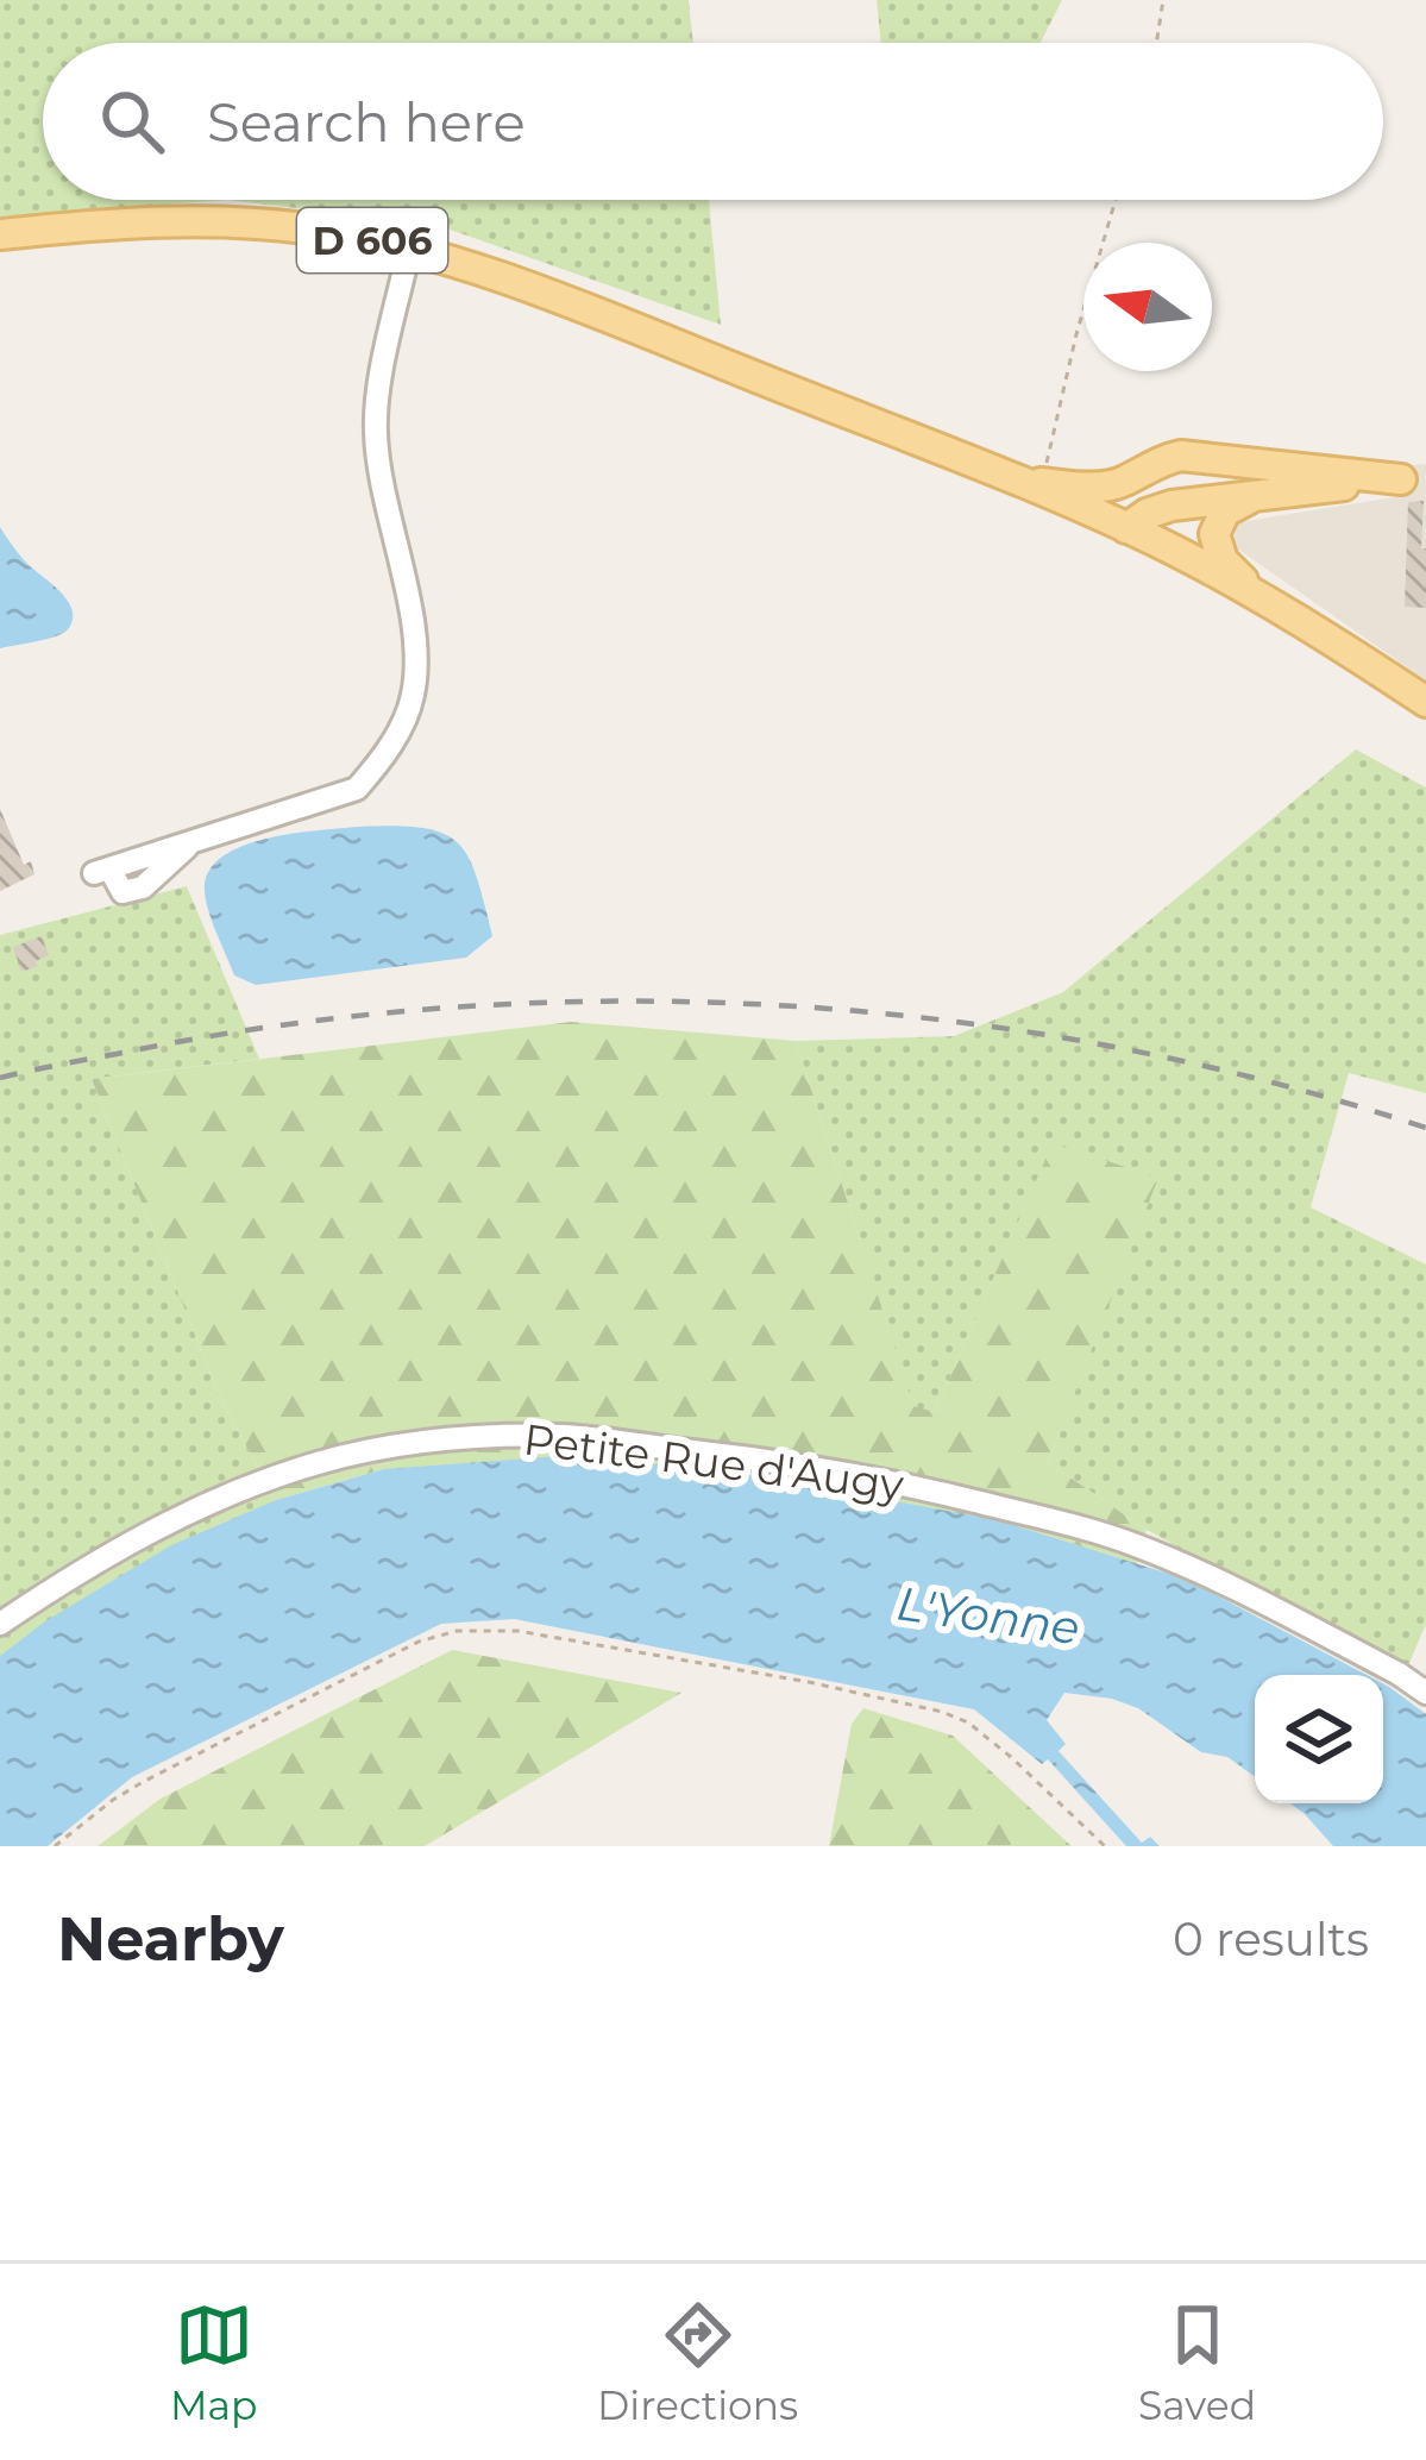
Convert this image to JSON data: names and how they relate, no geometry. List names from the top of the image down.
{
  "streets": {
    "main road": ["D 606"],
    "street": ["Petite Rue d'Augy"]
  },
  "water": ["L'Yonne"],
  "north": "left",
  "page": {
    "search": "Search here",
    "heading": ["Nearby", "0 results"],
    "nav": ["Map", "Directions", "Saved"]
  }
}
